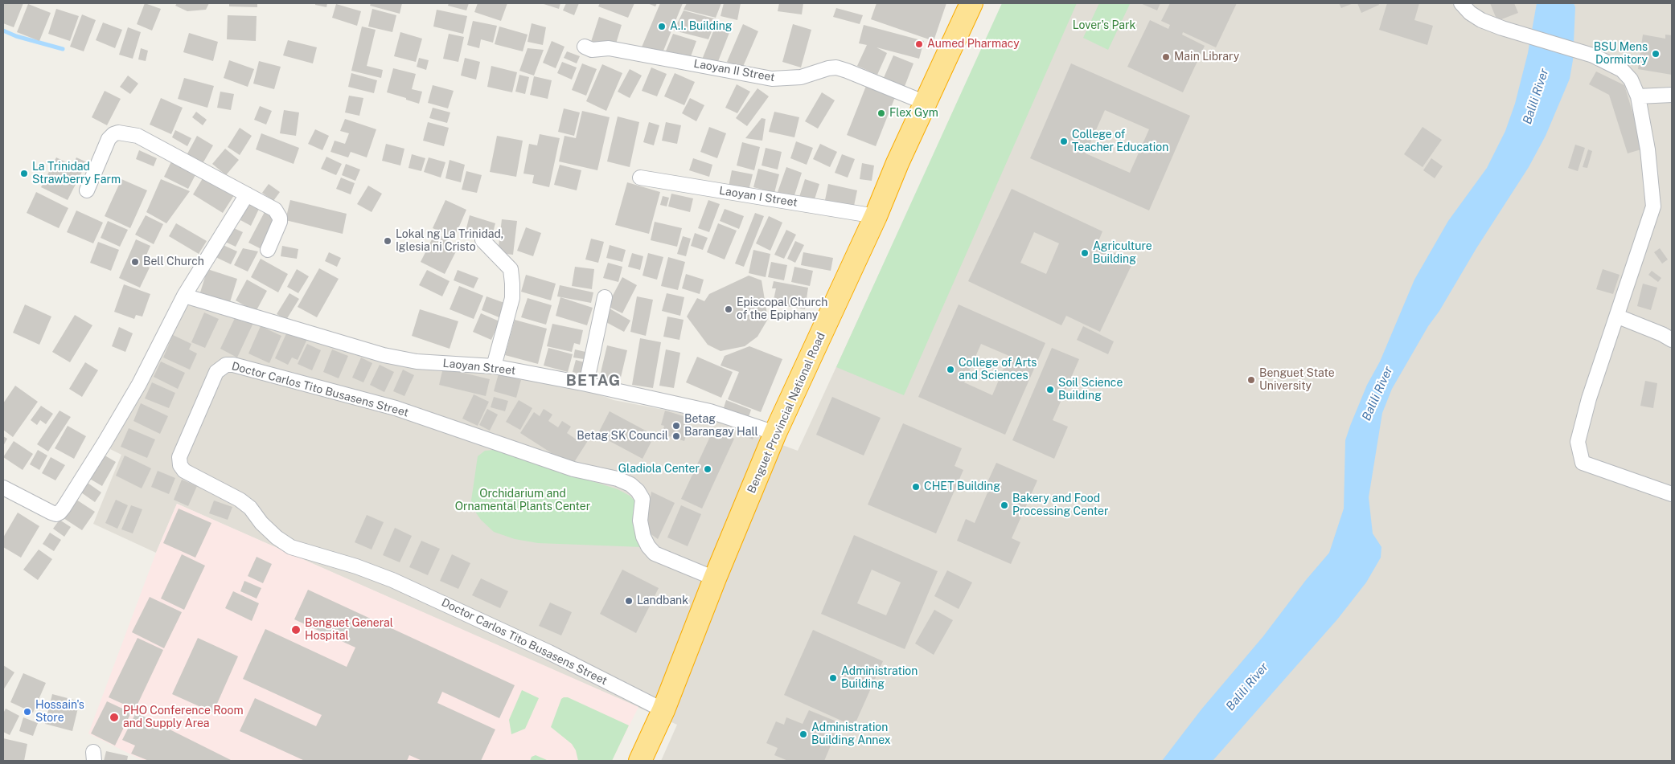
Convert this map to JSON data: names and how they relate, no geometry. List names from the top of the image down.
{
  "streets": {
    "highway": ["Benguet Provincial National Road"],
    "street": [
      "Laoyan II Street",
      "Laoyan I Street",
      "Laoyan Street",
      "Doctor Carlos Tito Busasens Street"
    ]
  },
  "crossings": [
    ["Laoyan II Street", "Benguet Provincial National Road"],
    ["Laoyan I Street", "Benguet Provincial National Road"],
    ["Laoyan Street", "Benguet Provincial National Road"],
    ["Doctor Carlos Tito Busasens Street", "Benguet Provincial National Road"]
  ],
  "districts": ["BETAG"],
  "water": ["Balili River"],
  "parks": ["Lover's Park", "Orchidarium and Ornamental Plants Center"],
  "places": [
    "A.I. Building",
    "Aumed Pharmacy",
    "BSU Mens Dormitory",
    "Main Library",
    "Flex Gym",
    "College of Teacher Education",
    "La Trinidad Strawberry Farm",
    "Lokal ng La Trinidad, Iglesia ni Cristo",
    "Agriculture Building",
    "Bell Church",
    "Episcopal Church of the Epiphany",
    "College of Arts and Sciences",
    "Benguet State University",
    "Soil Science Building",
    "Betag Barangay Hall",
    "Betag SK Council",
    "Gladiola Center",
    "CHET Building",
    "Bakery and Food Processing Center",
    "Landbank",
    "Benguet General Hospital",
    "Administration Building",
    "Hossain's Store",
    "PHO Conference Room and Supply Area",
    "Administration Building Annex"
  ]
}
